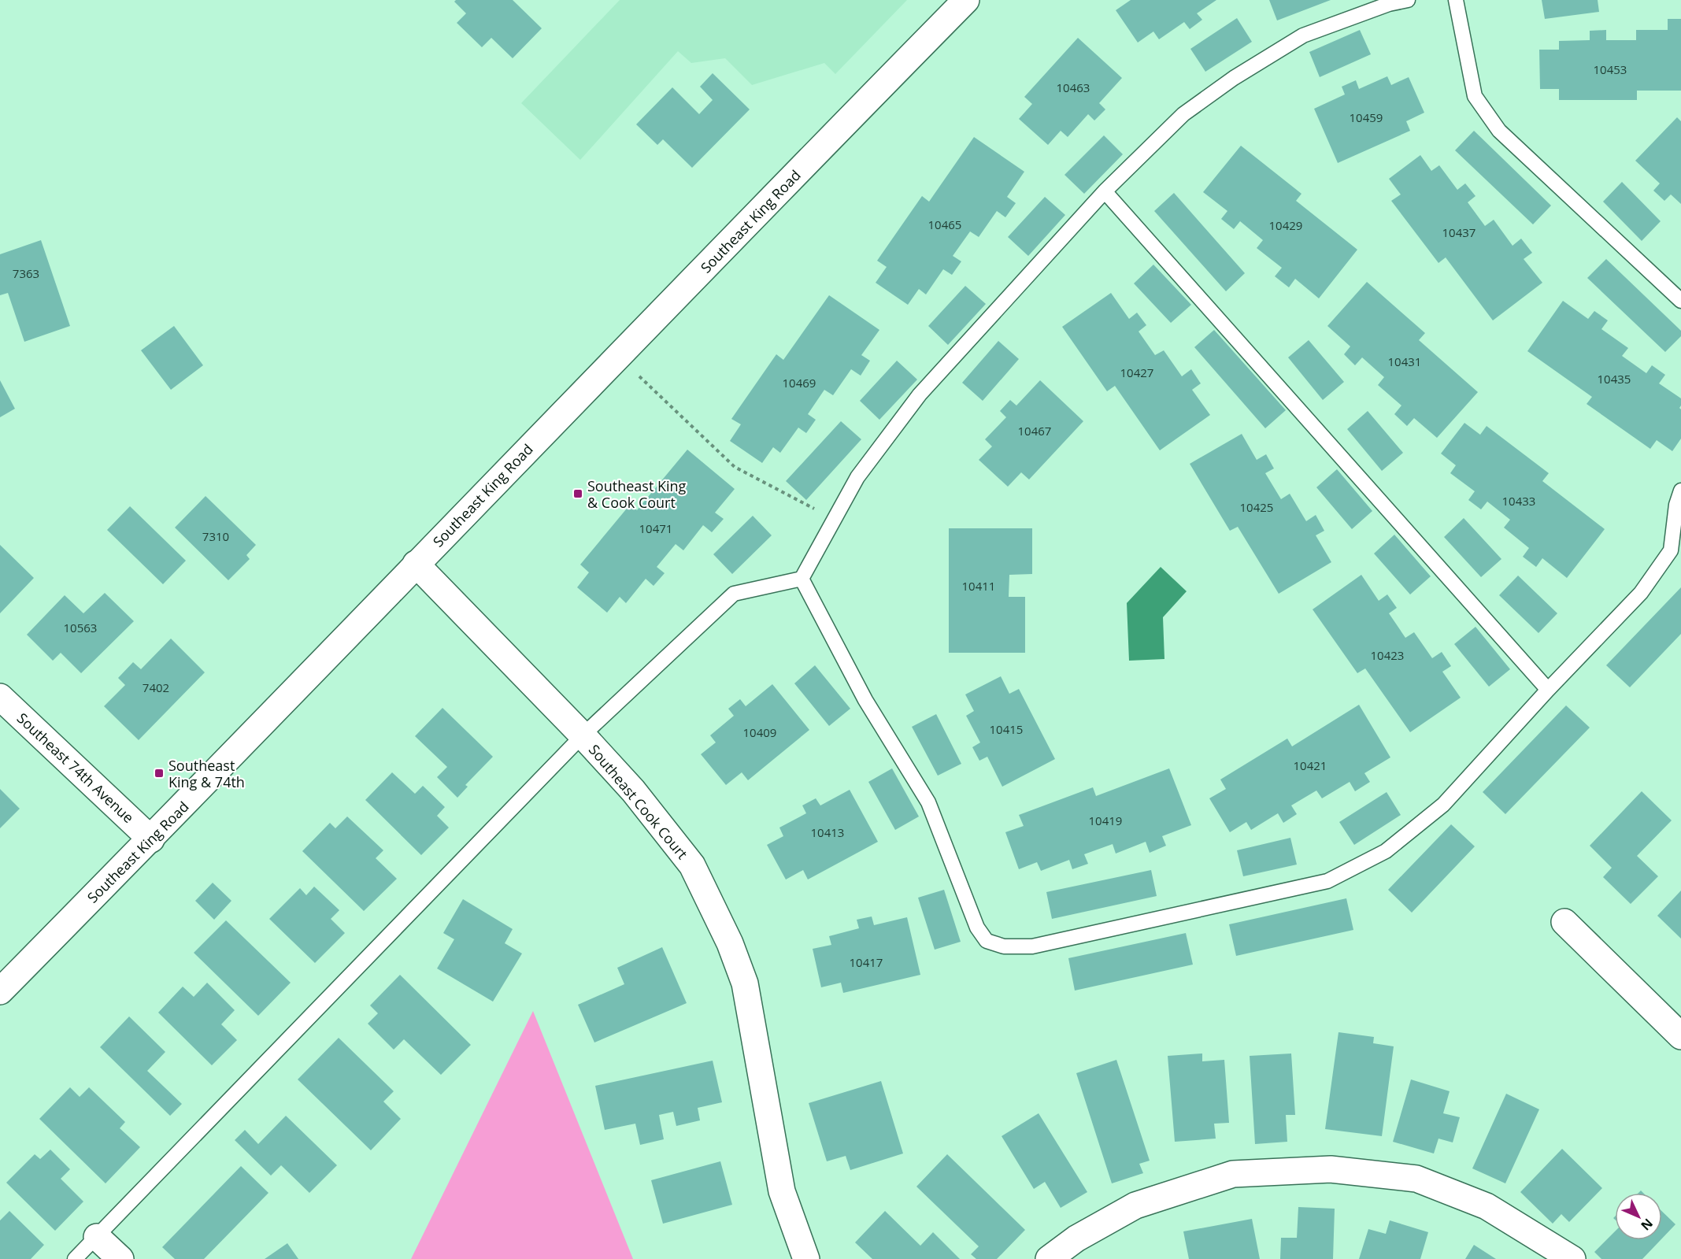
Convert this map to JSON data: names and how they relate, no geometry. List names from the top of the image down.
{
  "streets": {
    "street": ["Southeast King Road", "Southeast 74th Avenue", "Southeast Cook Court"]
  },
  "crossings": [
    ["Southeast King Road", "Southeast 74th Avenue"],
    ["Southeast King Road", "Southeast Cook Court"]
  ],
  "places": {
    "transit": ["Southeast King & Cook Court", "Southeast King & 74th"]
  },
  "house_numbers": [
    "10453",
    "10463",
    "10459",
    "10465",
    "10429",
    "10437",
    "7363",
    "10431",
    "10427",
    "10435",
    "10469",
    "10467",
    "10433",
    "10425",
    "10471",
    "7310",
    "10411",
    "10563",
    "10423",
    "7402",
    "10415",
    "10409",
    "10421",
    "10419",
    "10413",
    "10417"
  ],
  "north": "bottom right"
}
